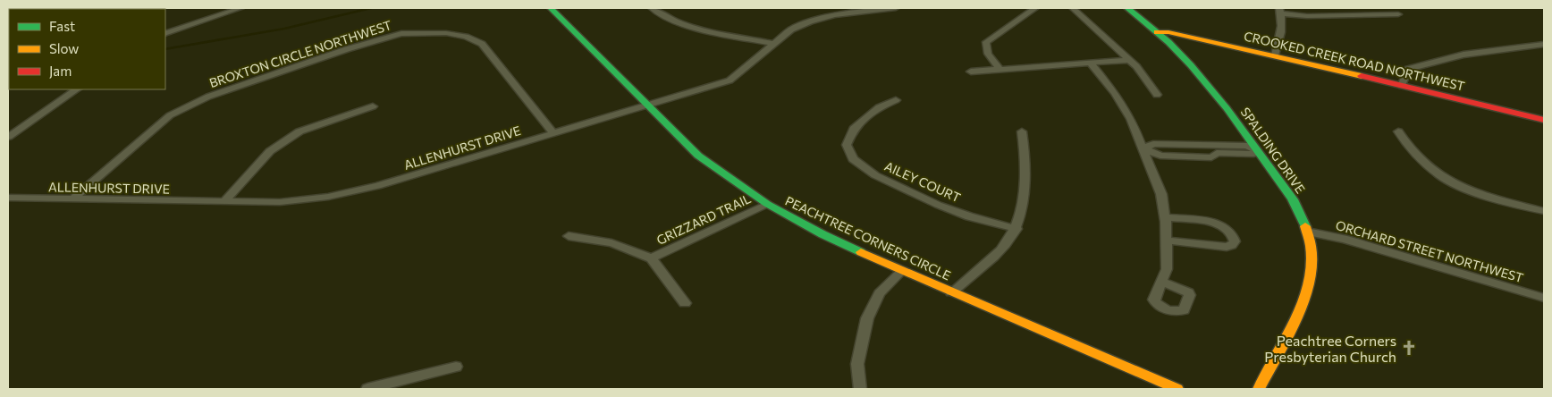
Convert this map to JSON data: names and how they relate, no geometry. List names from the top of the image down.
{
  "streets": {
    "street": [
      "BROXTON CIRCLE NORTHWEST",
      "CROOKED CREEK ROAD NORTHWEST",
      "ALLENHURST DRIVE",
      "SPALDING DRIVE",
      "AILEY COURT",
      "GRIZZARD TRAIL",
      "PEACHTREE CORNERS CIRCLE",
      "ORCHARD STREET NORTHWEST"
    ]
  },
  "crossings": [
    ["BROXTON CIRCLE NORTHWEST", "ALLENHURST DRIVE"],
    ["CROOKED CREEK ROAD NORTHWEST", "SPALDING DRIVE"],
    ["ALLENHURST DRIVE", "PEACHTREE CORNERS CIRCLE"],
    ["SPALDING DRIVE", "ORCHARD STREET NORTHWEST"],
    ["GRIZZARD TRAIL", "PEACHTREE CORNERS CIRCLE"]
  ],
  "places": {
    "church": ["Peachtree Corners Presbyterian Church"]
  },
  "legend": ["Fast", "Slow", "Jam"]
}
